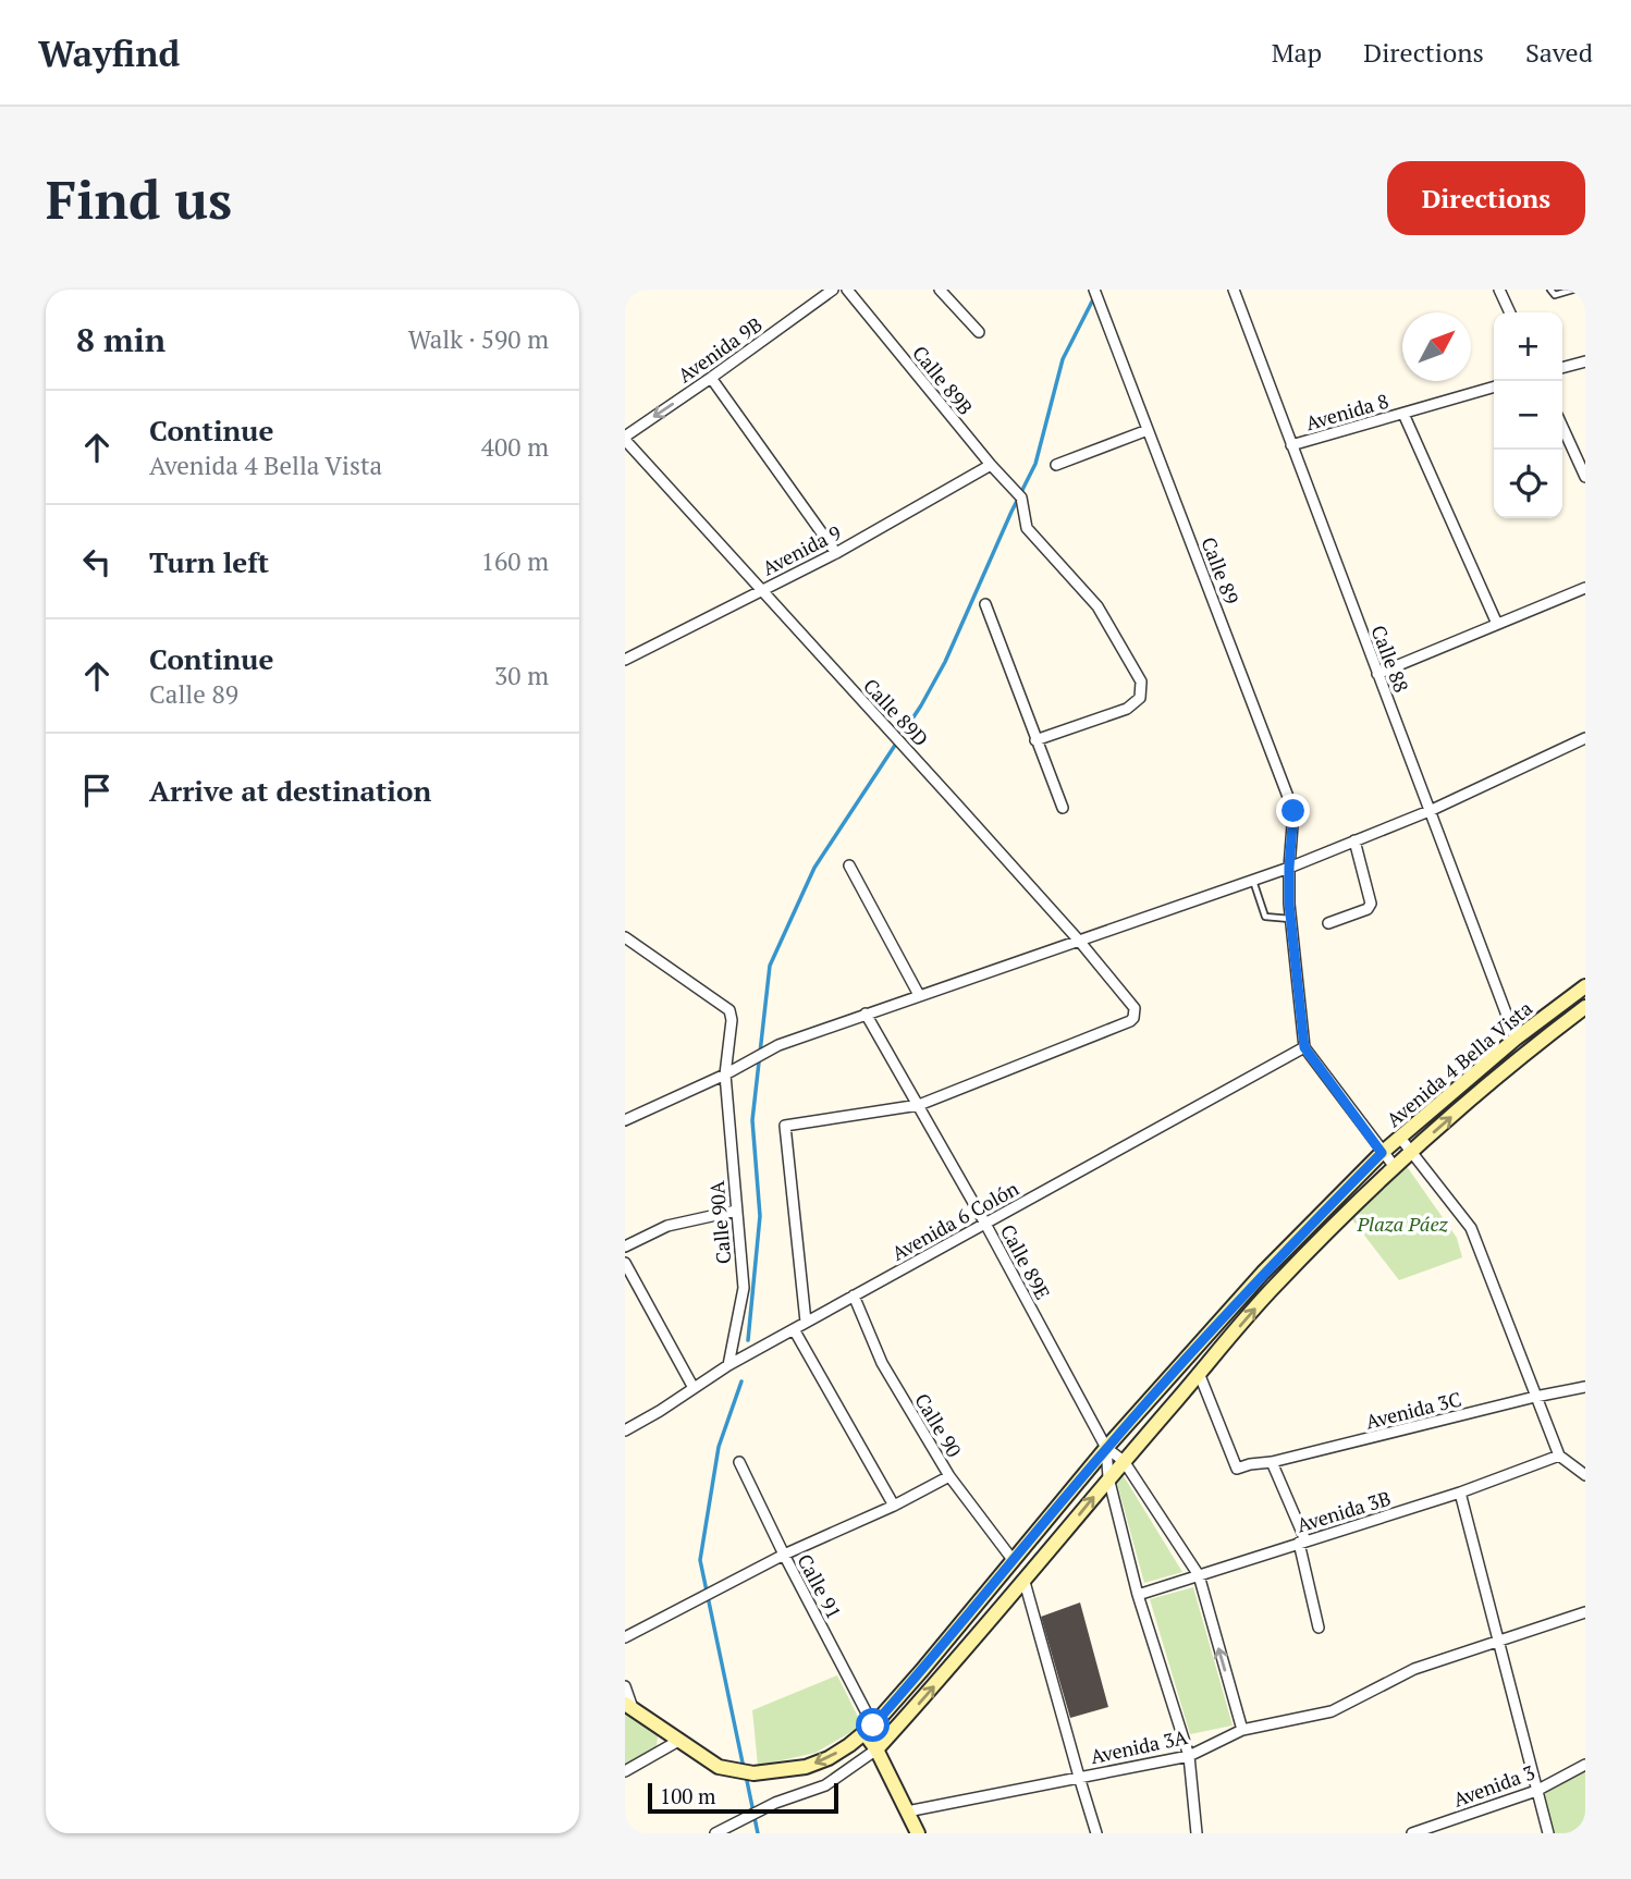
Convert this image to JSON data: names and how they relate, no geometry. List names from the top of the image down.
{
  "streets": {
    "street": [
      "Avenida 9B",
      "Calle 89B",
      "Avenida 8",
      "Avenida 9",
      "Calle 89",
      "Calle 88",
      "Calle 89D",
      "Avenida 4 Bella Vista",
      "Avenida 6 Colón",
      "Calle 90A",
      "Calle 89E",
      "Avenida 3C",
      "Calle 90",
      "Avenida 3B",
      "Calle 91",
      "Avenida 3A",
      "Avenida 3"
    ]
  },
  "crossings": [
    ["Avenida 9B", "Calle 89D"],
    ["Calle 89B", "Avenida 9"],
    ["Avenida 8", "Calle 88"],
    ["Avenida 9", "Calle 89D"],
    ["Calle 89", "Avenida 6 Colón"],
    ["Calle 88", "Avenida 4 Bella Vista"],
    ["Calle 89D", "Calle 89E"],
    ["Avenida 4 Bella Vista", "Calle 89E"],
    ["Avenida 4 Bella Vista", "Avenida 3C"],
    ["Avenida 4 Bella Vista", "Calle 90"],
    ["Avenida 4 Bella Vista", "Calle 91"],
    ["Avenida 6 Colón", "Calle 90A"],
    ["Avenida 6 Colón", "Calle 89E"],
    ["Avenida 6 Colón", "Calle 90"]
  ],
  "one_way": ["Avenida 9B"],
  "parks": ["Plaza Páez"],
  "scale_bar": "100 m",
  "north": "top right",
  "page": {
    "header": "Wayfind",
    "nav": ["Map", "Directions", "Saved"],
    "buttons": "Directions",
    "title": "Find us",
    "heading": ["8 min", "Walk · 590 m"],
    "map_buttons": ["+", "−"],
    "list": [
      ["Continue", "Avenida 4 Bella Vista", "400 m"],
      ["Turn left", "160 m"],
      ["Continue", "Calle 89", "30 m"],
      "Arrive at destination"
    ],
    "scale": "100 m"
  }
}
